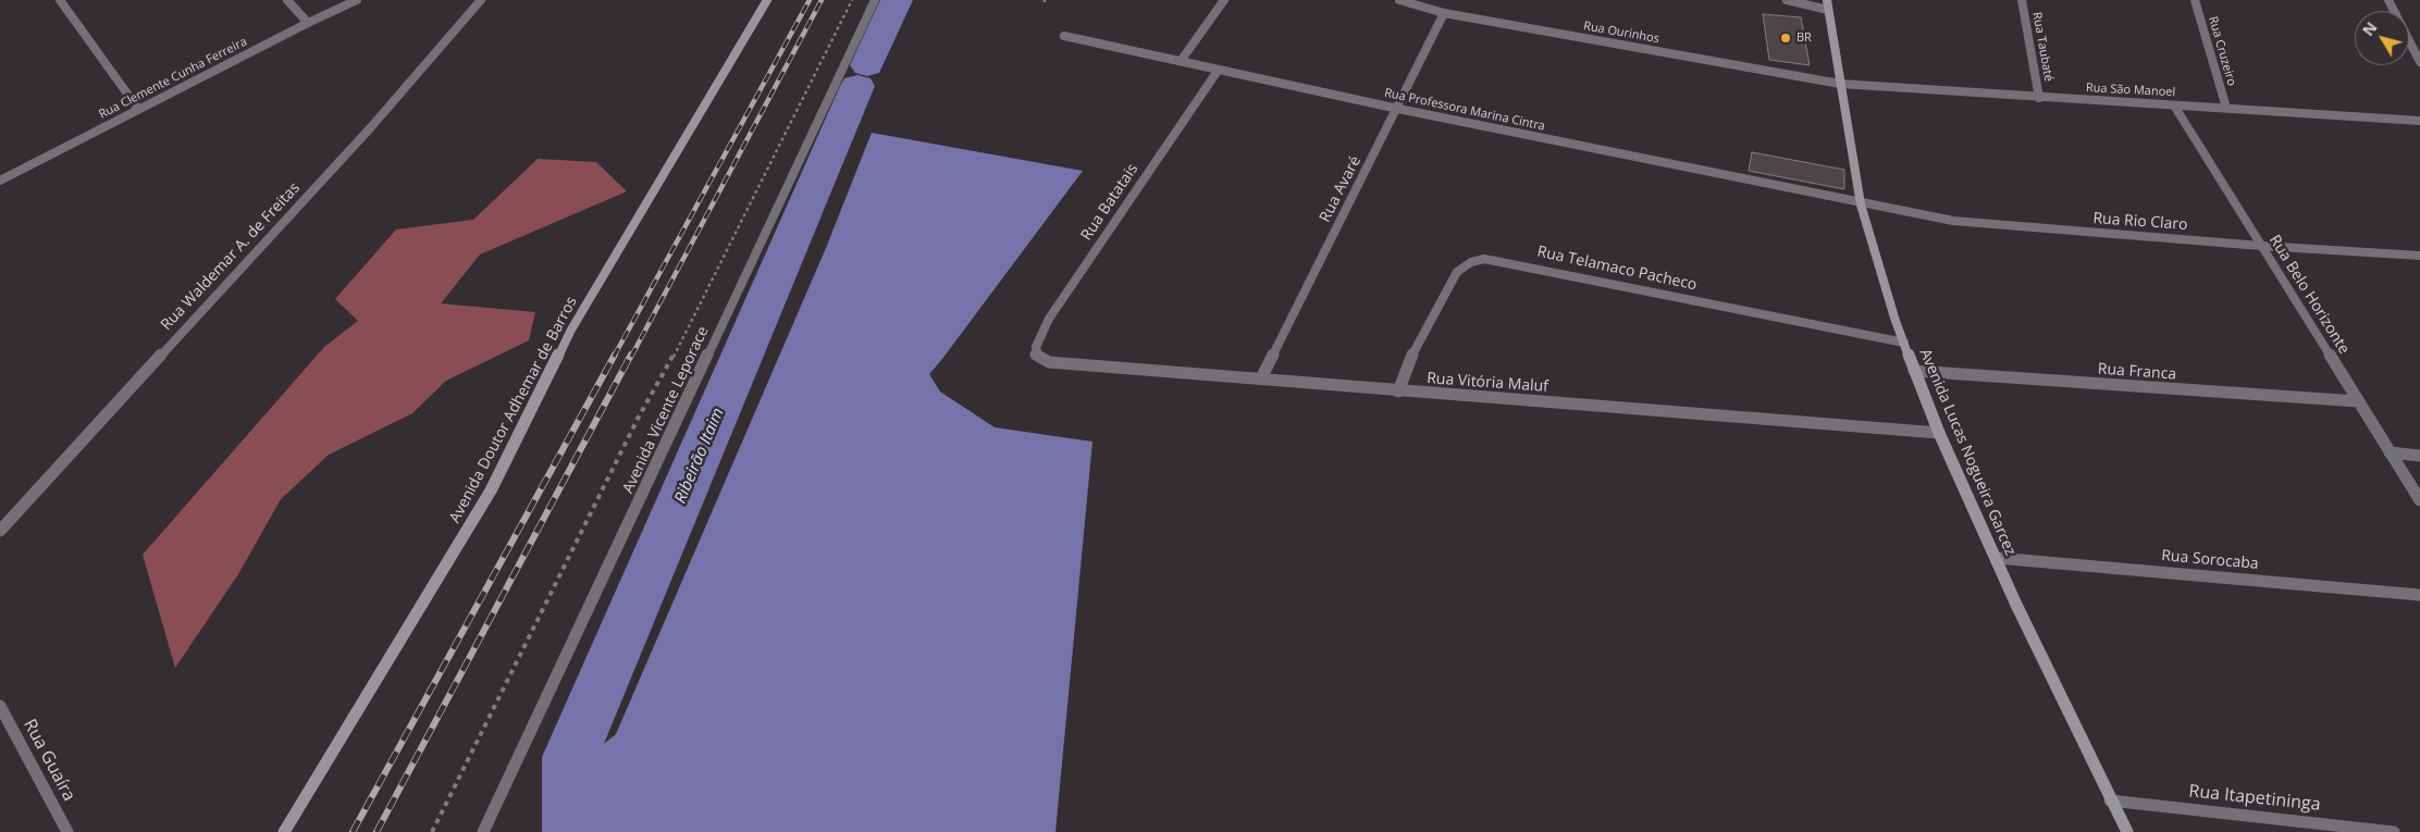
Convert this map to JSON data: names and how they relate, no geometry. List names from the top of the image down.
{
  "streets": {
    "main road": ["Avenida Doutor Adhemar de Barros", "Avenida Lucas Nogueira Garcez"],
    "street": [
      "Rua Ourinhos",
      "Rua Taubaté",
      "Rua Cruzeiro",
      "Rua Clemente Cunha Ferreira",
      "Rua São Manoel",
      "Rua Professora Marina Cintra",
      "Rua Avaré",
      "Rua Batatais",
      "Rua Rio Claro",
      "Rua Waldemar A. de Freitas",
      "Rua Telamaco Pacheco",
      "Rua Belo Horizonte",
      "Rua Franca",
      "Rua Vitória Maluf",
      "Avenida Vicente Leporace",
      "Rua Sorocaba",
      "Rua Guaíra",
      "Rua Itapetininga"
    ]
  },
  "crossings": [
    ["Rua Ourinhos", "Rua São Manoel"],
    ["Rua Ourinhos", "Rua Avaré"],
    ["Rua Ourinhos", "Avenida Lucas Nogueira Garcez"],
    ["Rua Taubaté", "Rua São Manoel"],
    ["Rua Cruzeiro", "Rua São Manoel"],
    ["Rua São Manoel", "Rua Belo Horizonte"],
    ["Rua São Manoel", "Avenida Lucas Nogueira Garcez"],
    ["Rua Professora Marina Cintra", "Rua Avaré"],
    ["Rua Professora Marina Cintra", "Rua Batatais"],
    ["Rua Professora Marina Cintra", "Rua Rio Claro"],
    ["Rua Professora Marina Cintra", "Avenida Lucas Nogueira Garcez"],
    ["Rua Avaré", "Rua Vitória Maluf"],
    ["Rua Batatais", "Rua Vitória Maluf"],
    ["Rua Rio Claro", "Rua Belo Horizonte"],
    ["Rua Rio Claro", "Avenida Lucas Nogueira Garcez"],
    ["Rua Telamaco Pacheco", "Rua Vitória Maluf"],
    ["Rua Telamaco Pacheco", "Avenida Lucas Nogueira Garcez"],
    ["Rua Belo Horizonte", "Rua Franca"],
    ["Rua Franca", "Avenida Lucas Nogueira Garcez"],
    ["Rua Vitória Maluf", "Avenida Lucas Nogueira Garcez"],
    ["Avenida Lucas Nogueira Garcez", "Rua Sorocaba"],
    ["Avenida Lucas Nogueira Garcez", "Rua Itapetininga"]
  ],
  "water": ["Ribeirão Itaim"],
  "places": ["BR"],
  "north": "top left"
}
